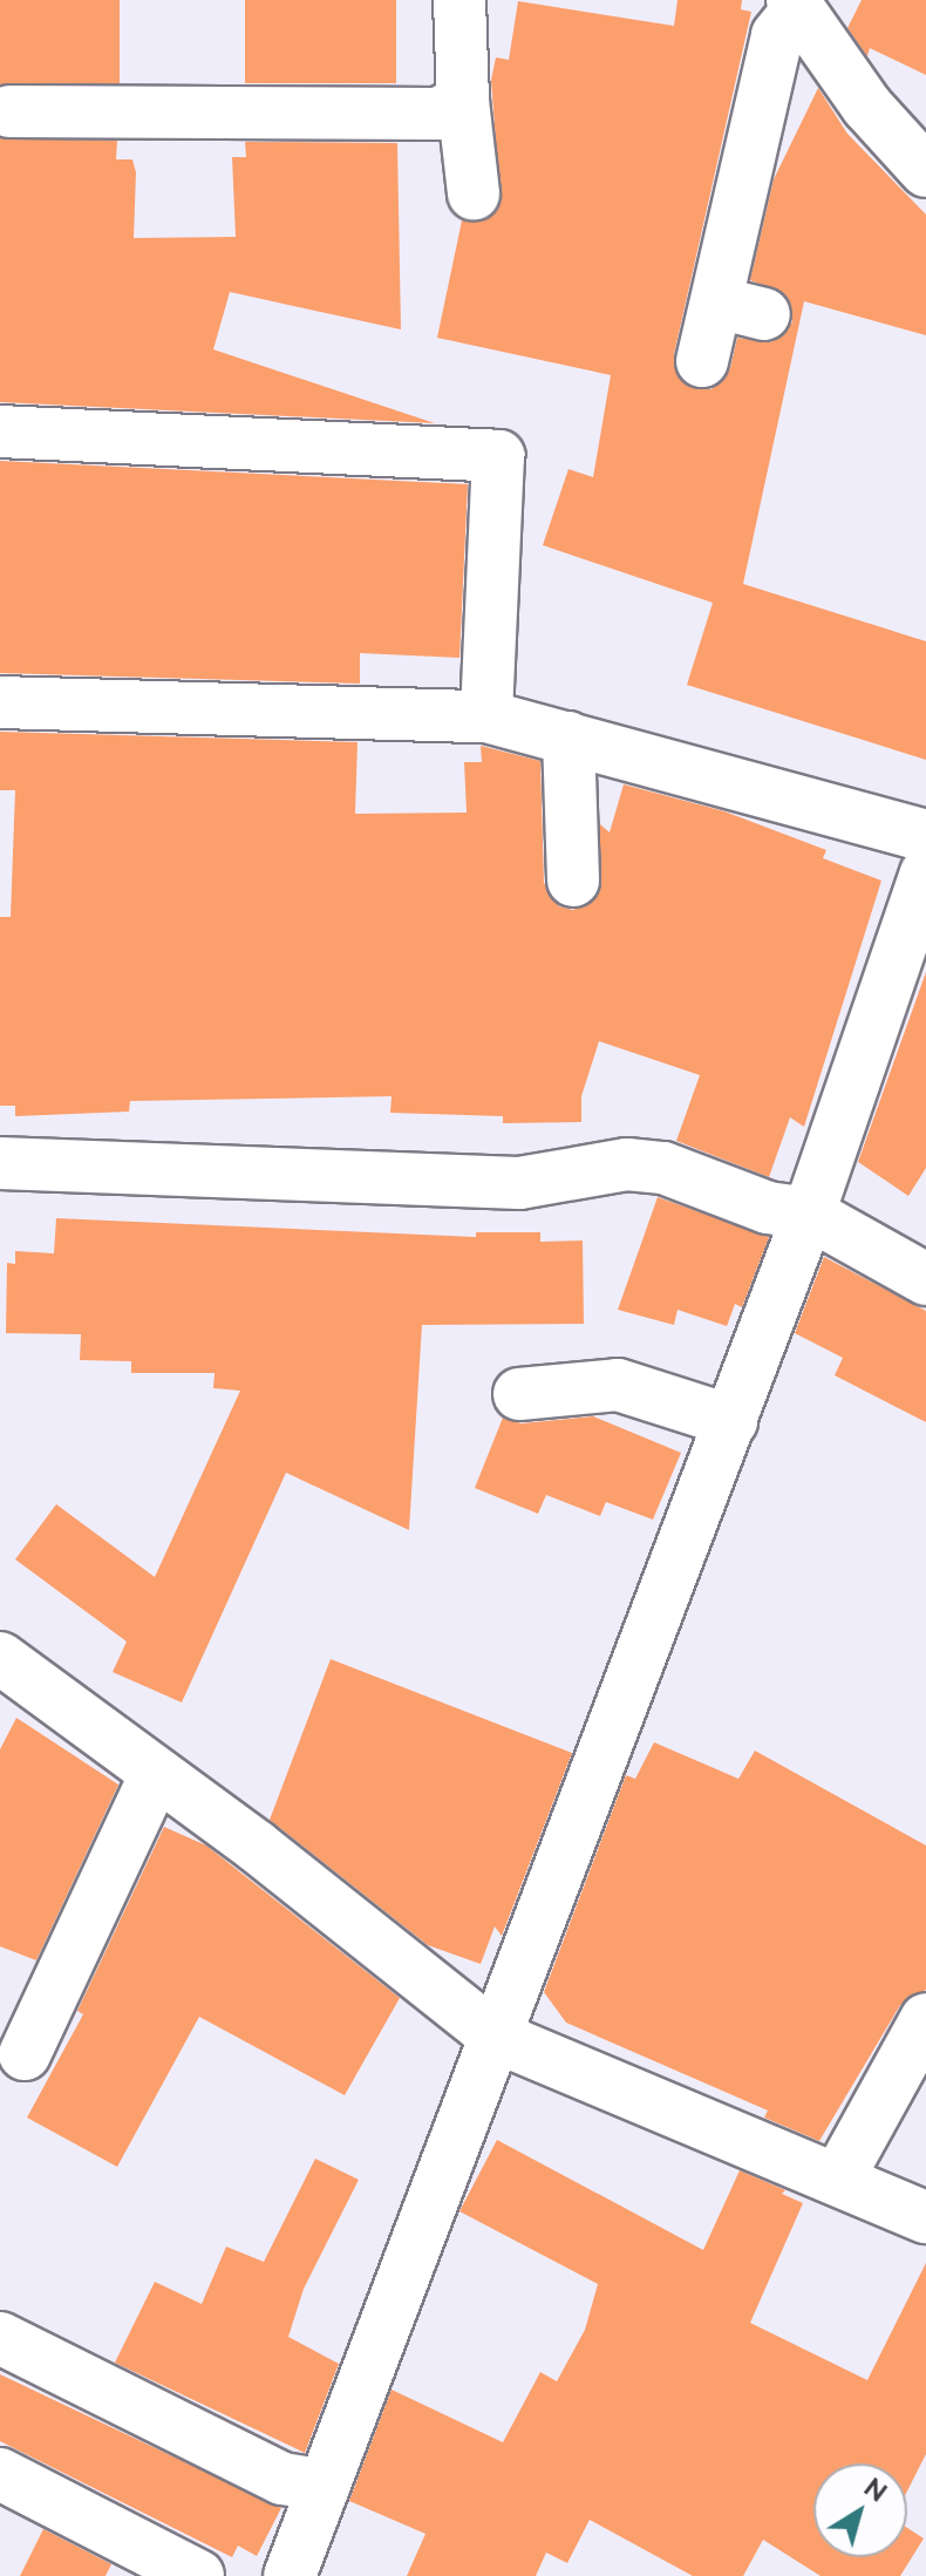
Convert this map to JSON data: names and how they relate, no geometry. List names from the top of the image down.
{
  "north": "top right"
}
